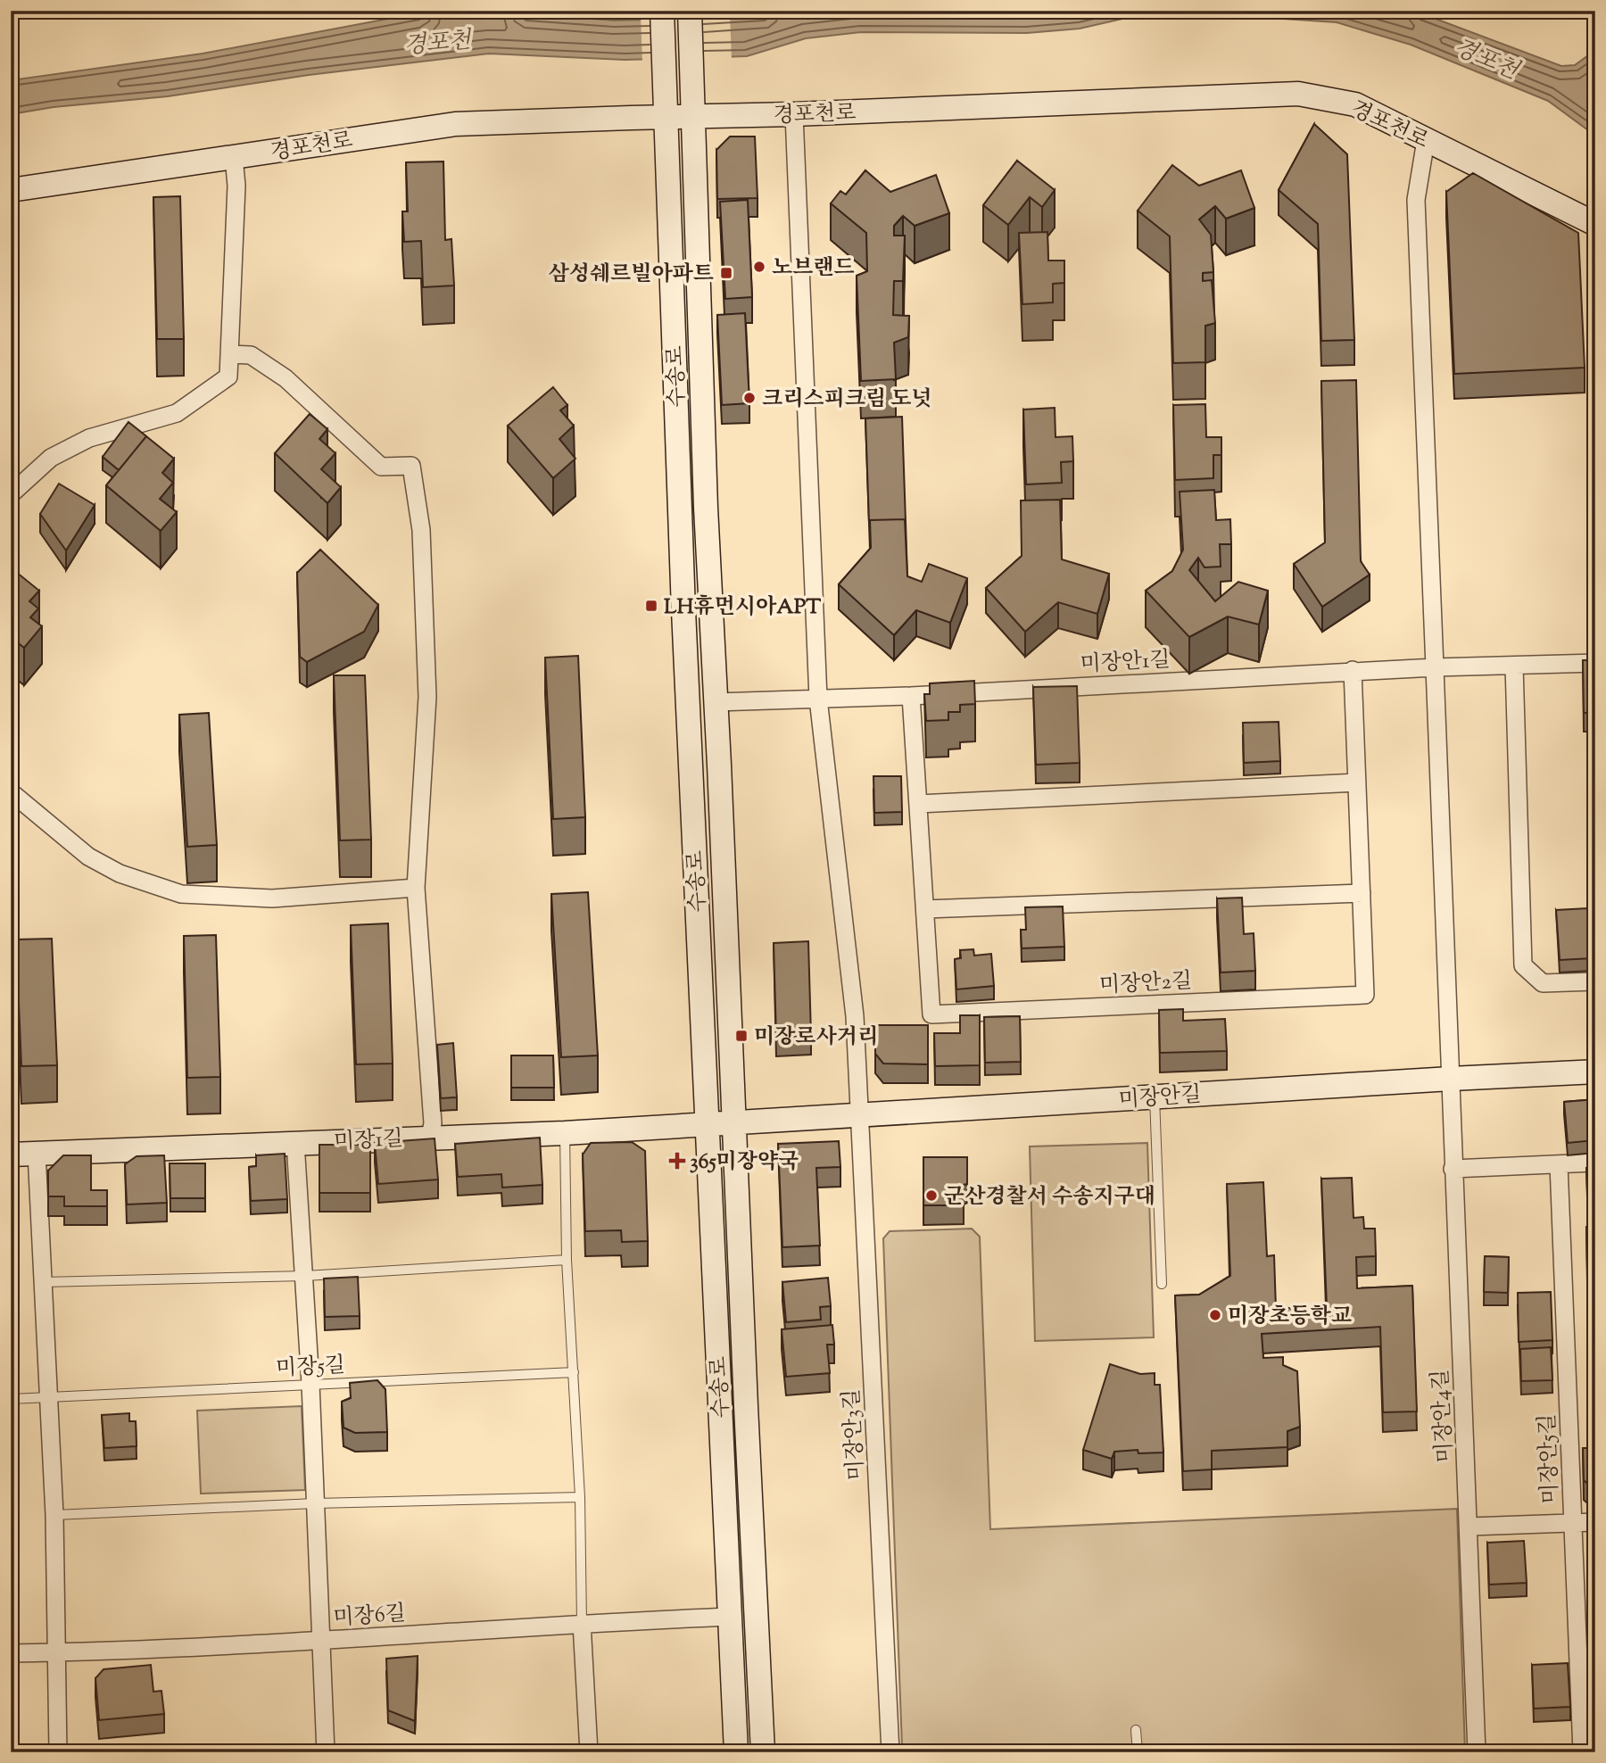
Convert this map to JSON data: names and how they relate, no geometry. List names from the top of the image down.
{
  "streets": {
    "street": [
      "경포천로",
      "수송로",
      "미장안1길",
      "미장안2길",
      "미장안길",
      "미장1길",
      "미장안4길",
      "미장안3길",
      "미장안5길",
      "미장6길"
    ],
    "lane": ["미장5길"]
  },
  "crossings": [
    ["경포천로", "수송로"],
    ["수송로", "미장안1길"],
    ["수송로", "미장안길"],
    ["수송로", "미장1길"],
    ["수송로", "미장6길"],
    ["미장안1길", "미장안2길"],
    ["미장안길", "미장1길"],
    ["미장안길", "미장안4길"],
    ["미장안길", "미장안3길"]
  ],
  "water": ["경포천"],
  "places": {
    "other": [
      "노브랜드",
      "크리스피크림 도넛",
      "군산경찰서 수송지구대",
      "미장초등학교"
    ],
    "transit": ["삼성쉐르빌아파트", "LH휴먼시아APT", "미장로사거리"],
    "health": ["365미장약국"]
  }
}
